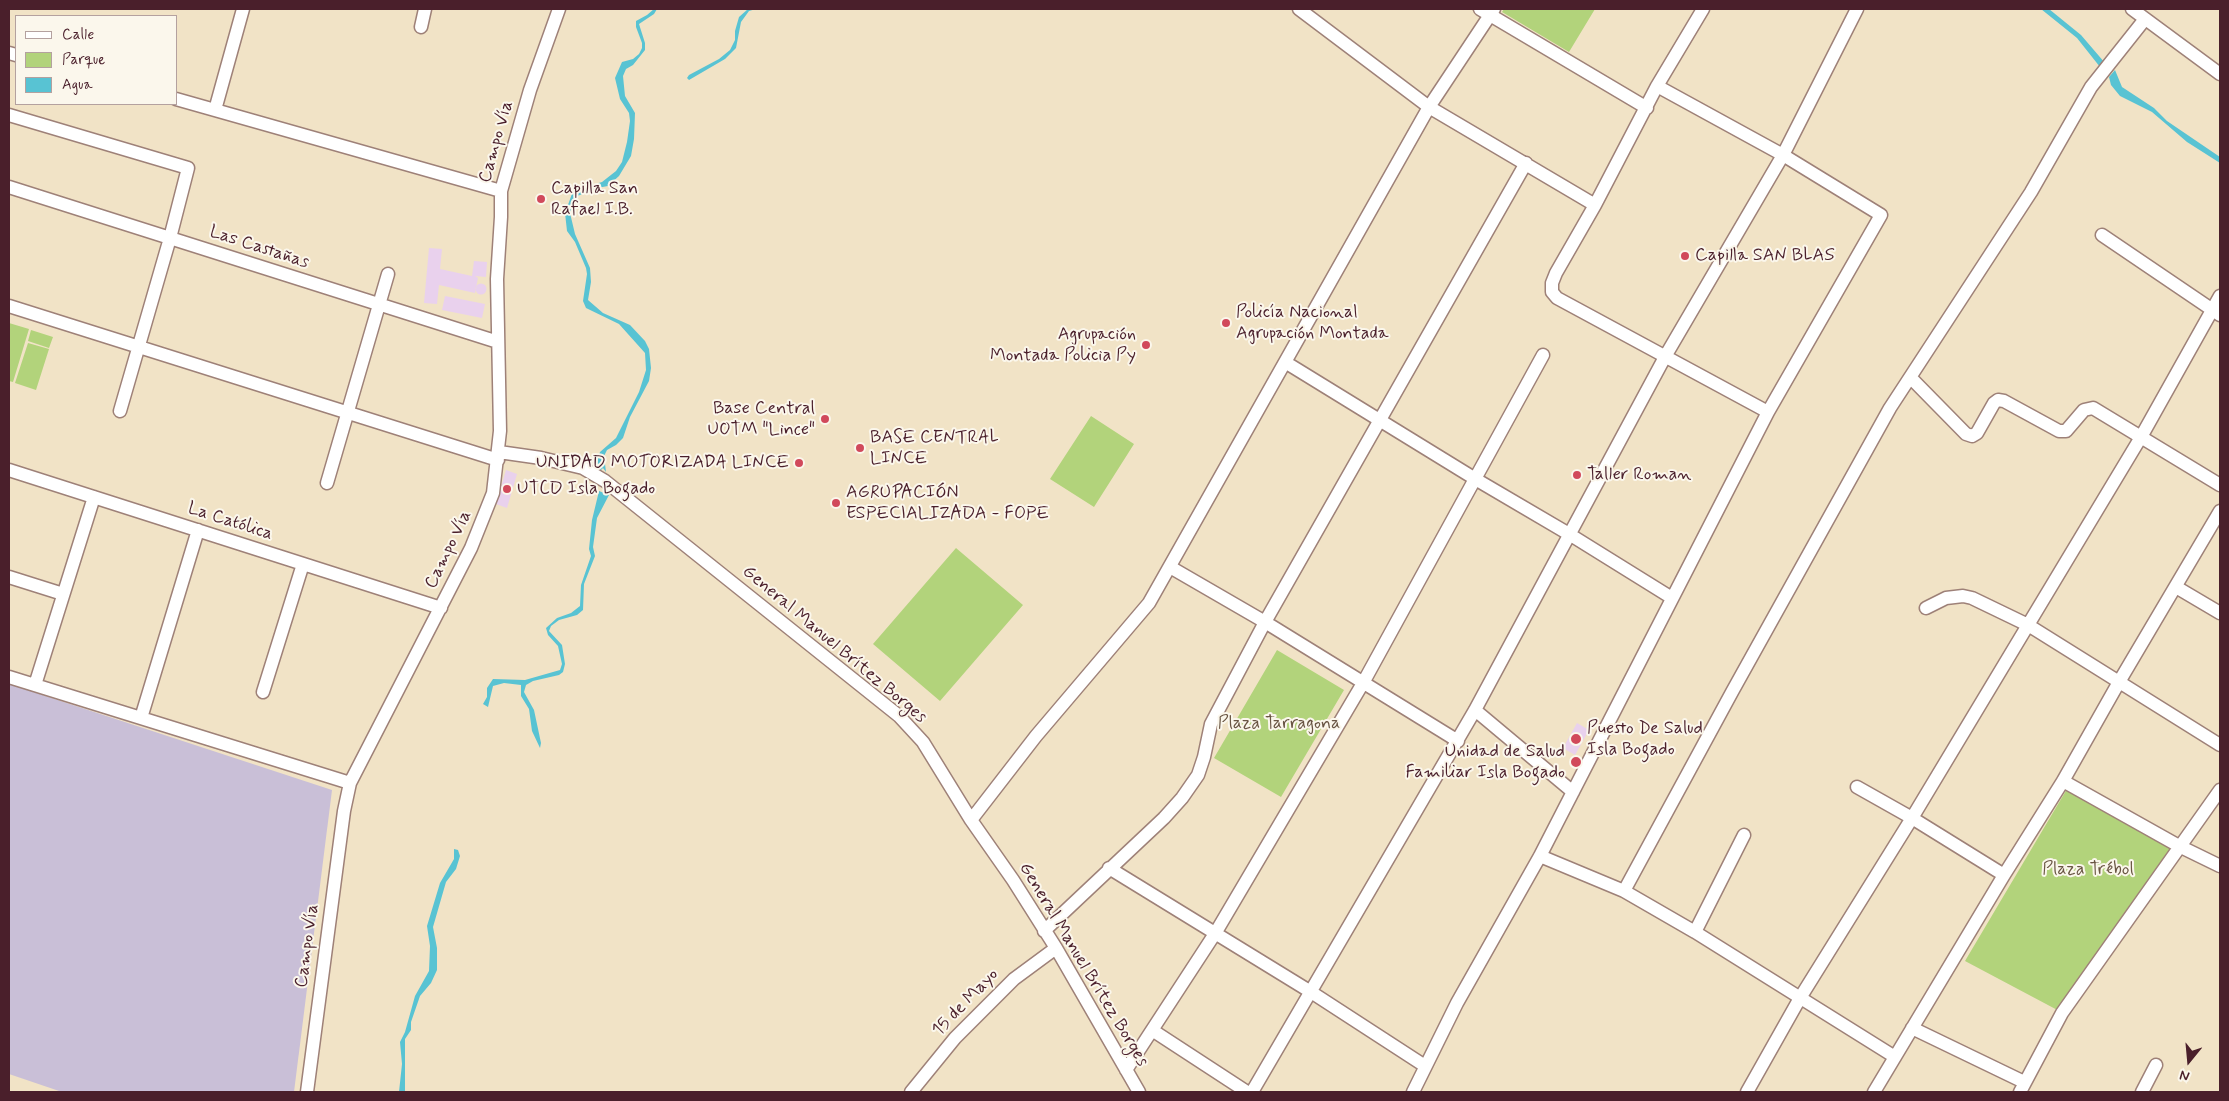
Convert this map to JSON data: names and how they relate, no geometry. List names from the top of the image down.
{
  "streets": {
    "street": [
      "Campo Vía",
      "Las Castañas",
      "La Católica",
      "General Manuel Brítez Borges",
      "15 de Mayo"
    ]
  },
  "crossings": [
    ["Campo Vía", "Las Castañas"],
    ["Campo Vía", "La Católica"],
    ["Campo Vía", "General Manuel Brítez Borges"],
    ["General Manuel Brítez Borges", "15 de Mayo"]
  ],
  "parks": ["Plaza Tarragona", "Plaza Trébol"],
  "places": [
    "Capilla San Rafael I.B.",
    "Capilla SAN BLAS",
    "Policía Nacional Agrupación Montada",
    "Agrupación Montada Policia Py",
    "Base Central UOTM \"Lince\"",
    "BASE CENTRAL LINCE",
    "UNIDAD MOTORIZADA LINCE",
    "Taller Roman",
    "UTCD Isla Bogado",
    "AGRUPACIÓN ESPECIALIZADA - FOPE",
    "Puesto De Salud Isla Bogado",
    "Unidad de Salud Familiar Isla Bogado"
  ],
  "legend": ["Calle", "Parque", "Agua"],
  "north": "bottom"
}
